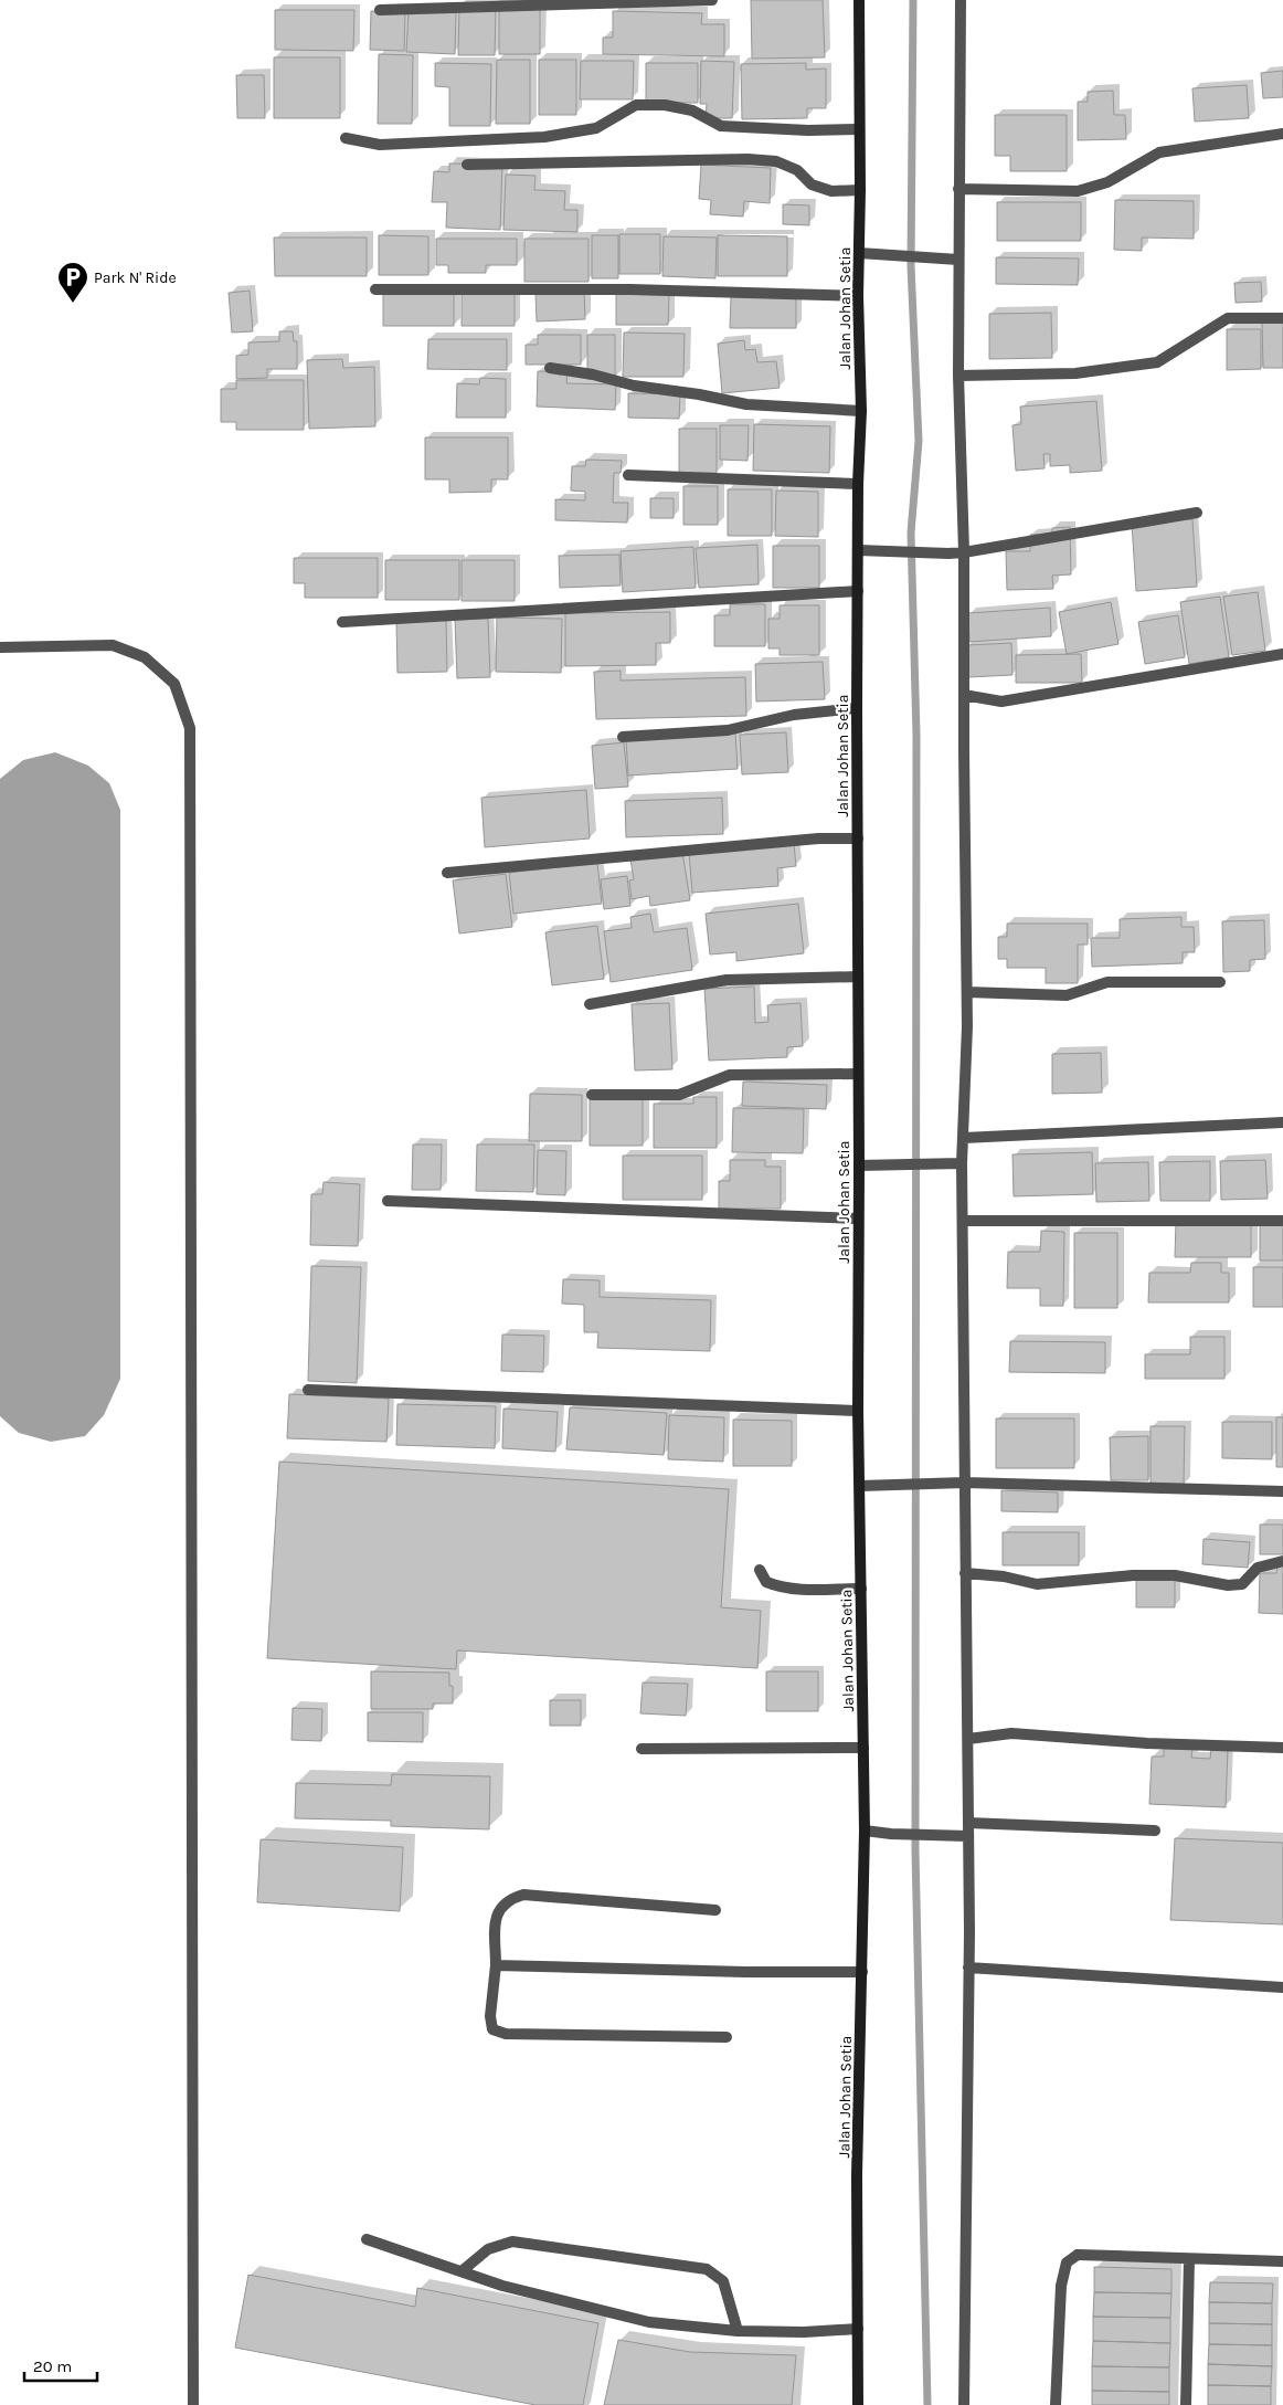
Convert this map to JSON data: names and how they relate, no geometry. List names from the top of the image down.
{
  "streets": {
    "main road": ["Jalan Johan Setia"]
  },
  "places": {
    "parking": ["Park N' Ride"]
  },
  "scale_bar": "20 m"
}
